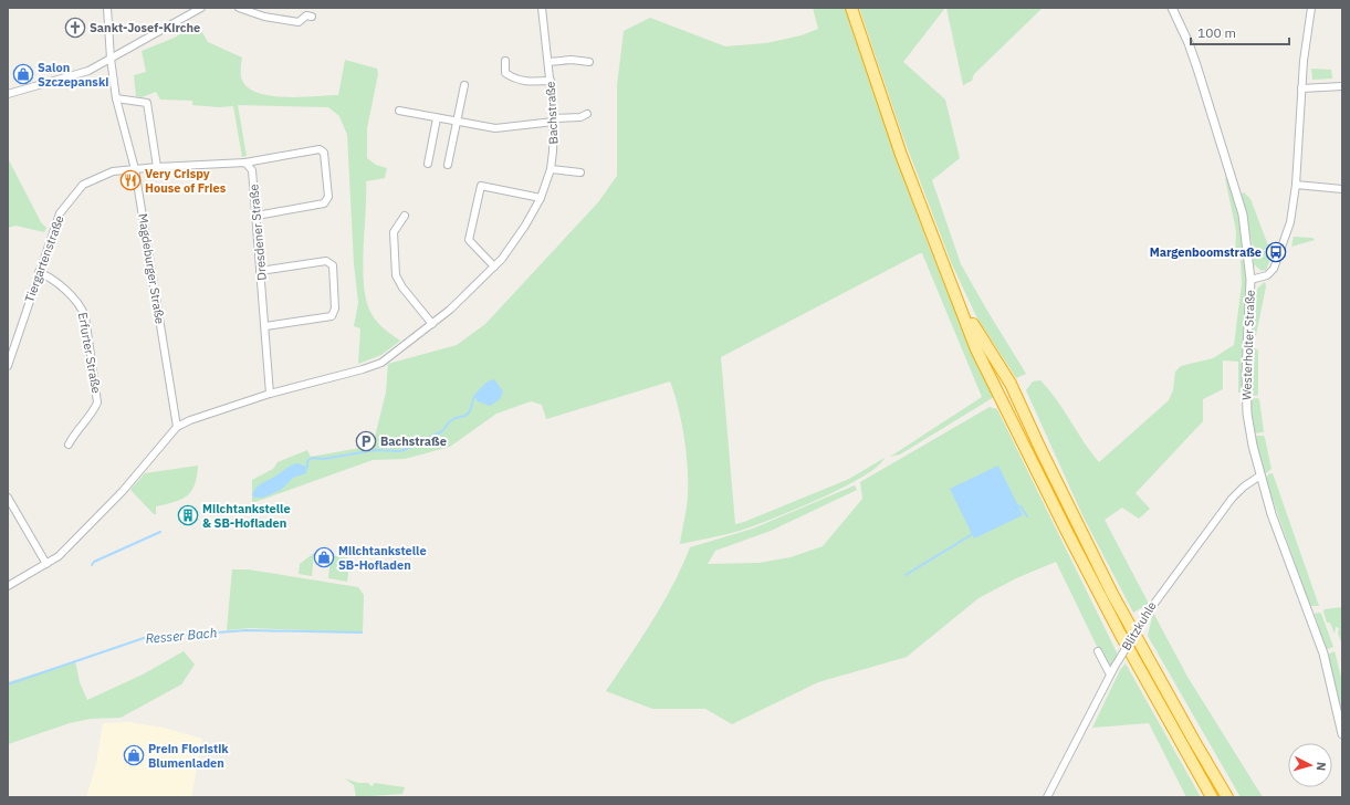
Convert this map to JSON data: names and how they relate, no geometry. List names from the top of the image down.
{
  "streets": {
    "street": [
      "Bachstraße",
      "Dresdener Straße",
      "Tiergartenstraße",
      "Magdeburger Straße",
      "Westerholter Straße",
      "Erfurter Straße",
      "Blitzkuhle"
    ]
  },
  "crossings": [
    ["Bachstraße", "Dresdener Straße"],
    ["Bachstraße", "Magdeburger Straße"],
    ["Tiergartenstraße", "Magdeburger Straße"],
    ["Tiergartenstraße", "Erfurter Straße"],
    ["Westerholter Straße", "Blitzkuhle"]
  ],
  "water": ["Resser Bach"],
  "places": {
    "church": ["Sankt-Josef-Kirche"],
    "shop": ["Salon Szczepanski", "Milchtankstelle SB-Hofladen", "Prein Floristik Blumenladen"],
    "restaurant": ["Very Crispy House of Fries"],
    "bus stop": ["Margenboomstraße"],
    "parking": ["Bachstraße"],
    "building": ["Milchtankstelle & SB-Hofladen"]
  },
  "scale_bar": "100 m",
  "north": "right"
}
